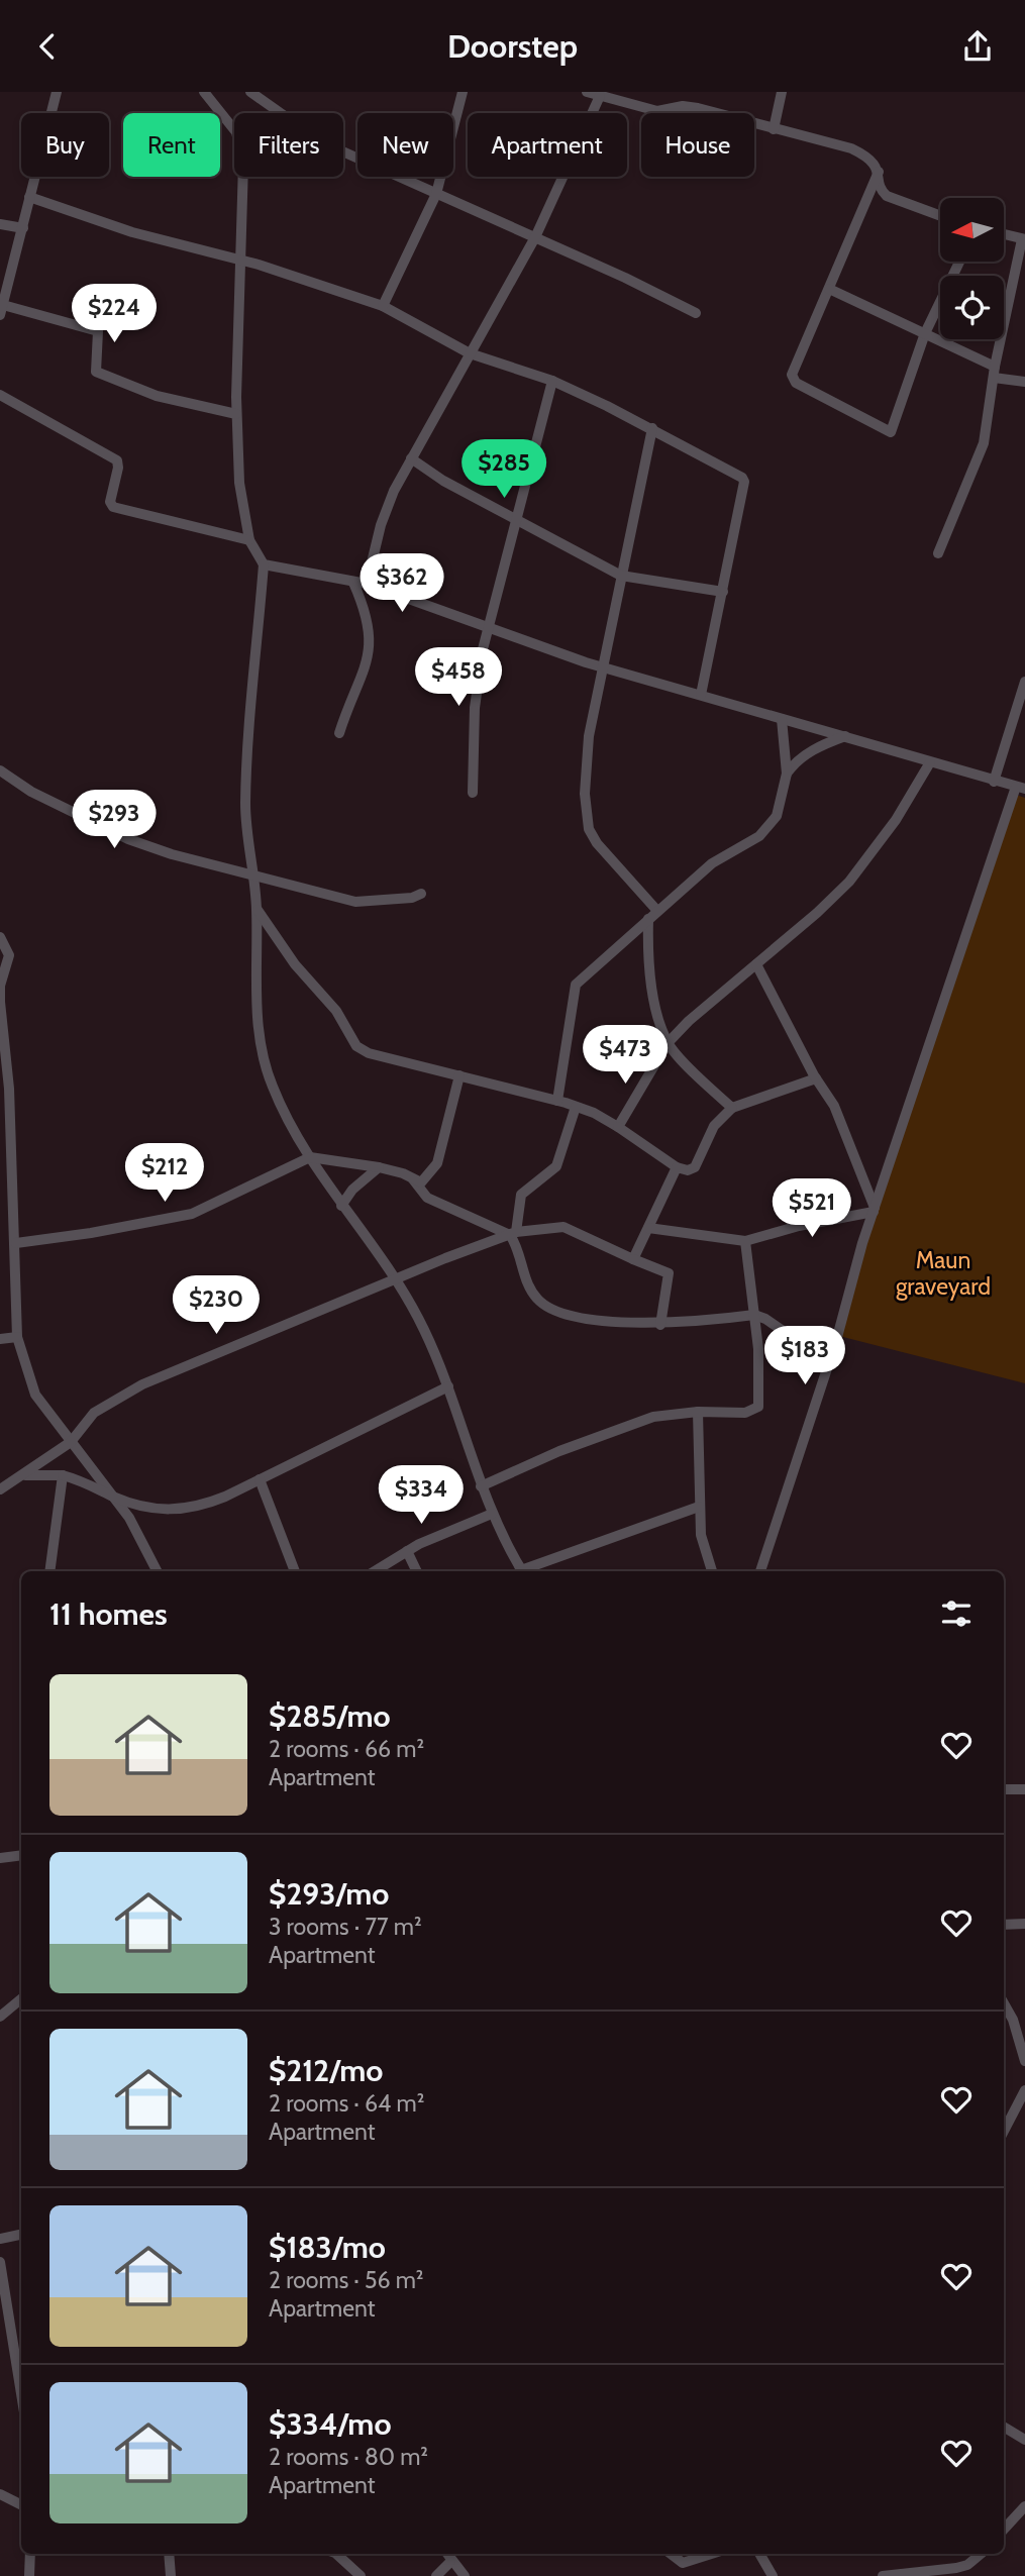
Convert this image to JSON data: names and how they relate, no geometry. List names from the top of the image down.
{
  "parks": ["Maun graveyard"],
  "north": "left",
  "page": {
    "header": "Doorstep",
    "chip": [
      "Buy",
      "Rent",
      "Filters",
      "New",
      "Apartment",
      "House"
    ],
    "price": [
      "$224",
      "$285",
      "$362",
      "$458",
      "$293",
      "$473",
      "$212",
      "$521",
      "$230",
      "$183",
      "$334"
    ],
    "heading": "11 homes",
    "list": [
      {
        "name": "$285/mo",
        "note": "2 rooms · 66 m² · Apartment"
      },
      {
        "name": "$293/mo",
        "note": "3 rooms · 77 m² · Apartment"
      },
      {
        "name": "$212/mo",
        "note": "2 rooms · 64 m² · Apartment"
      },
      {
        "name": "$183/mo",
        "note": "2 rooms · 56 m² · Apartment"
      },
      {
        "name": "$334/mo",
        "note": "2 rooms · 80 m² · Apartment"
      }
    ]
  }
}
